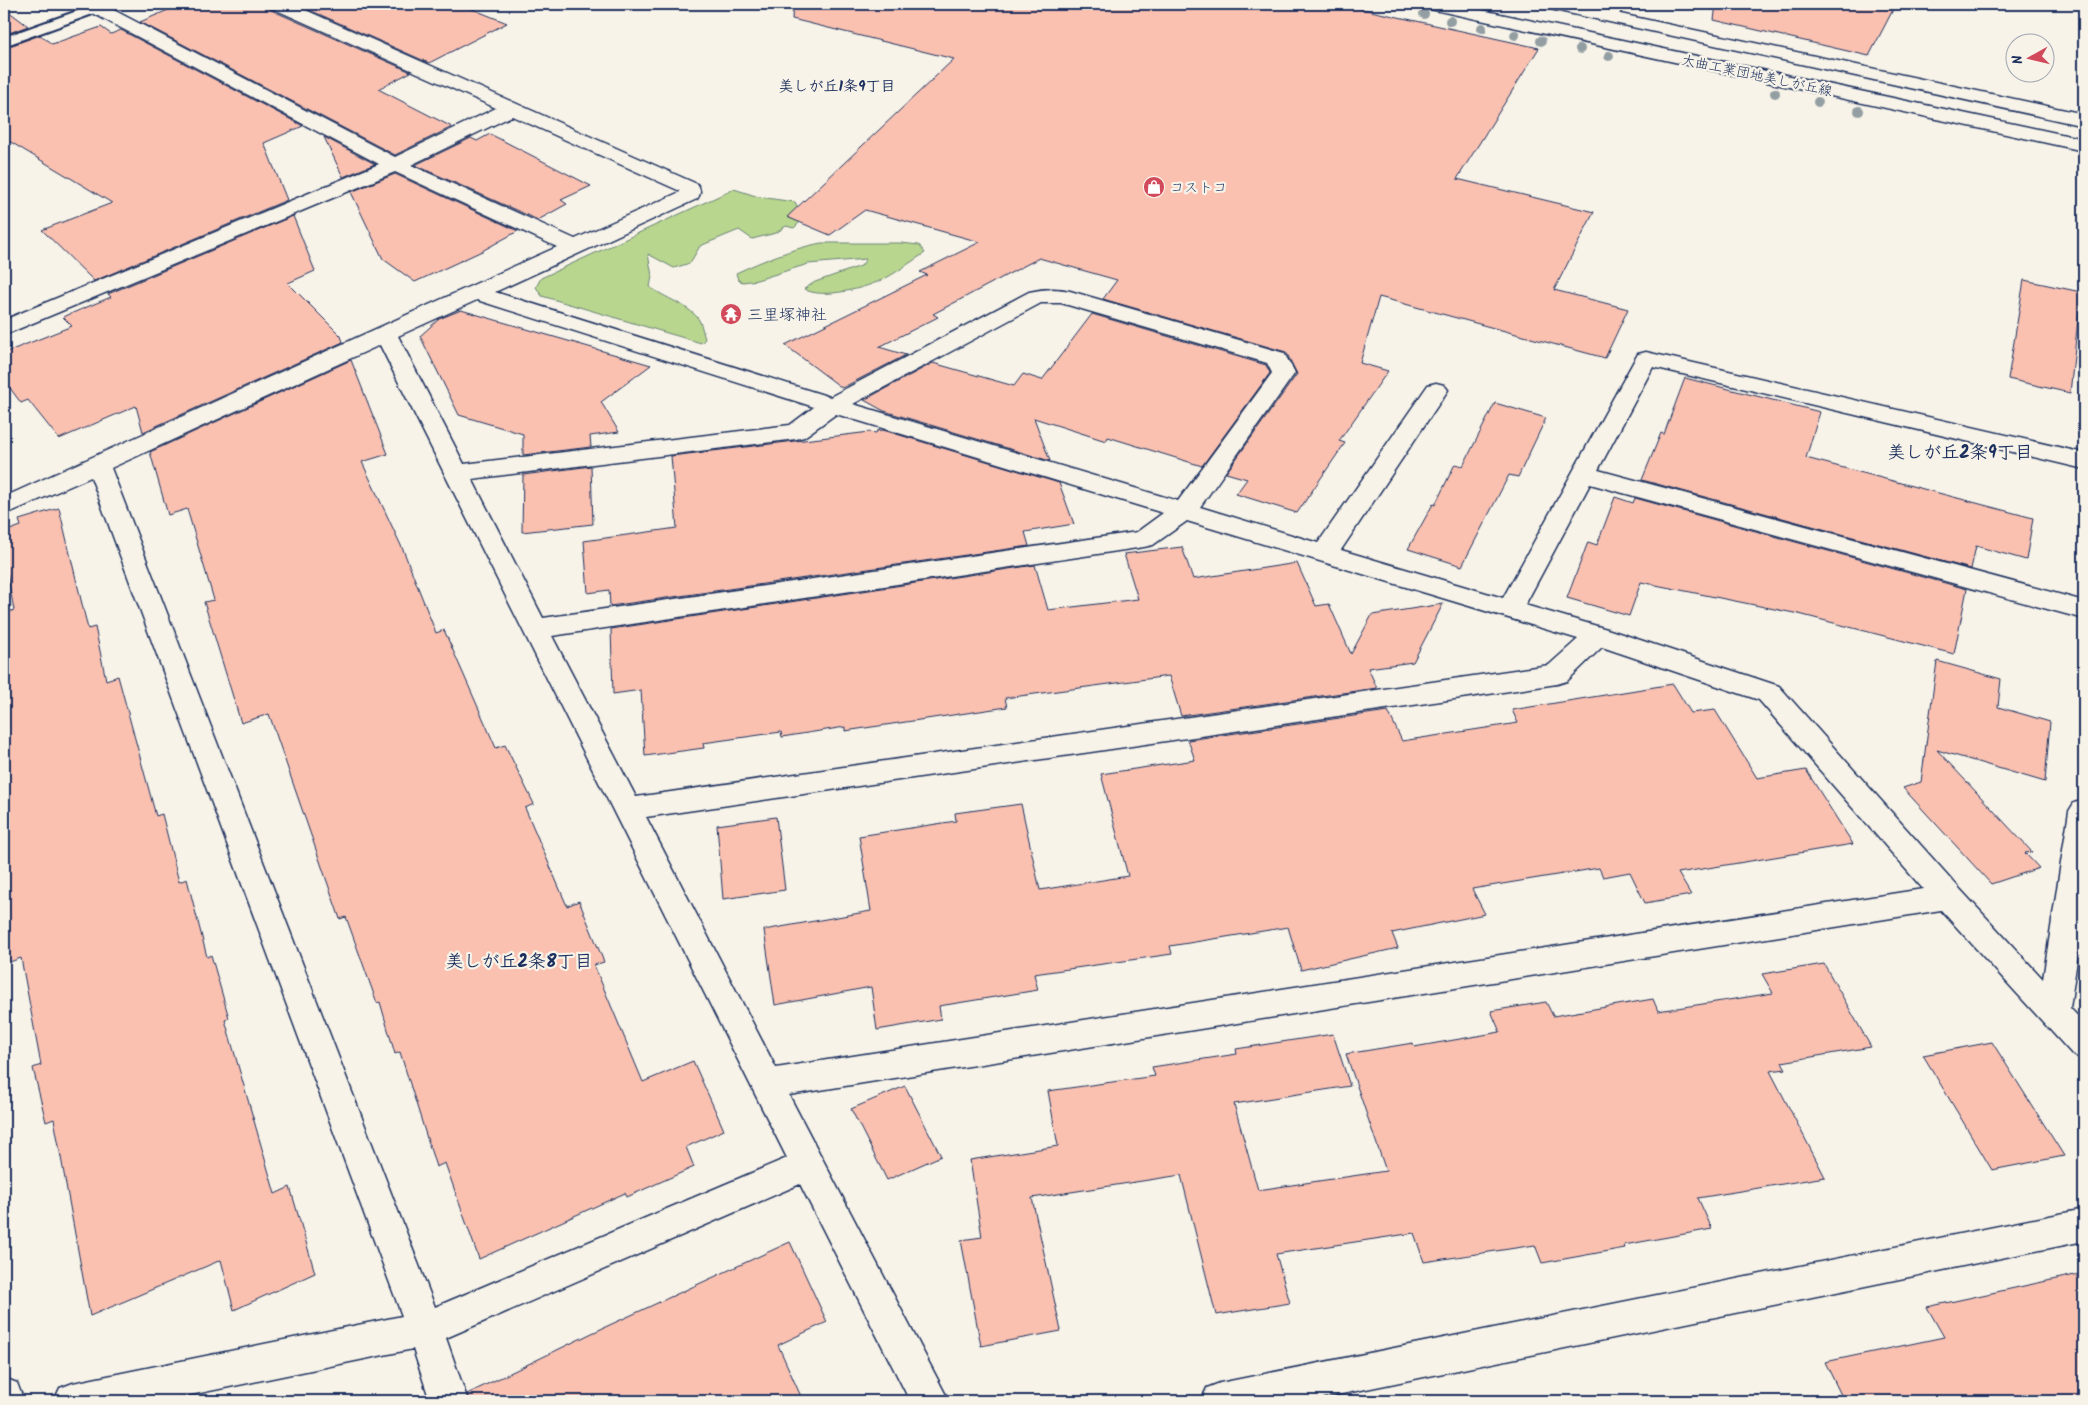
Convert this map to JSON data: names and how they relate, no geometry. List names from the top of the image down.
{
  "streets": {
    "street": ["大曲工業団地美しが丘線"]
  },
  "districts": ["美しが丘1条9丁目", "美しが丘2条9丁目", "美しが丘2条8丁目"],
  "places": {
    "shop": ["コストコ"],
    "temple": ["三里塚神社"]
  },
  "north": "left"
}
